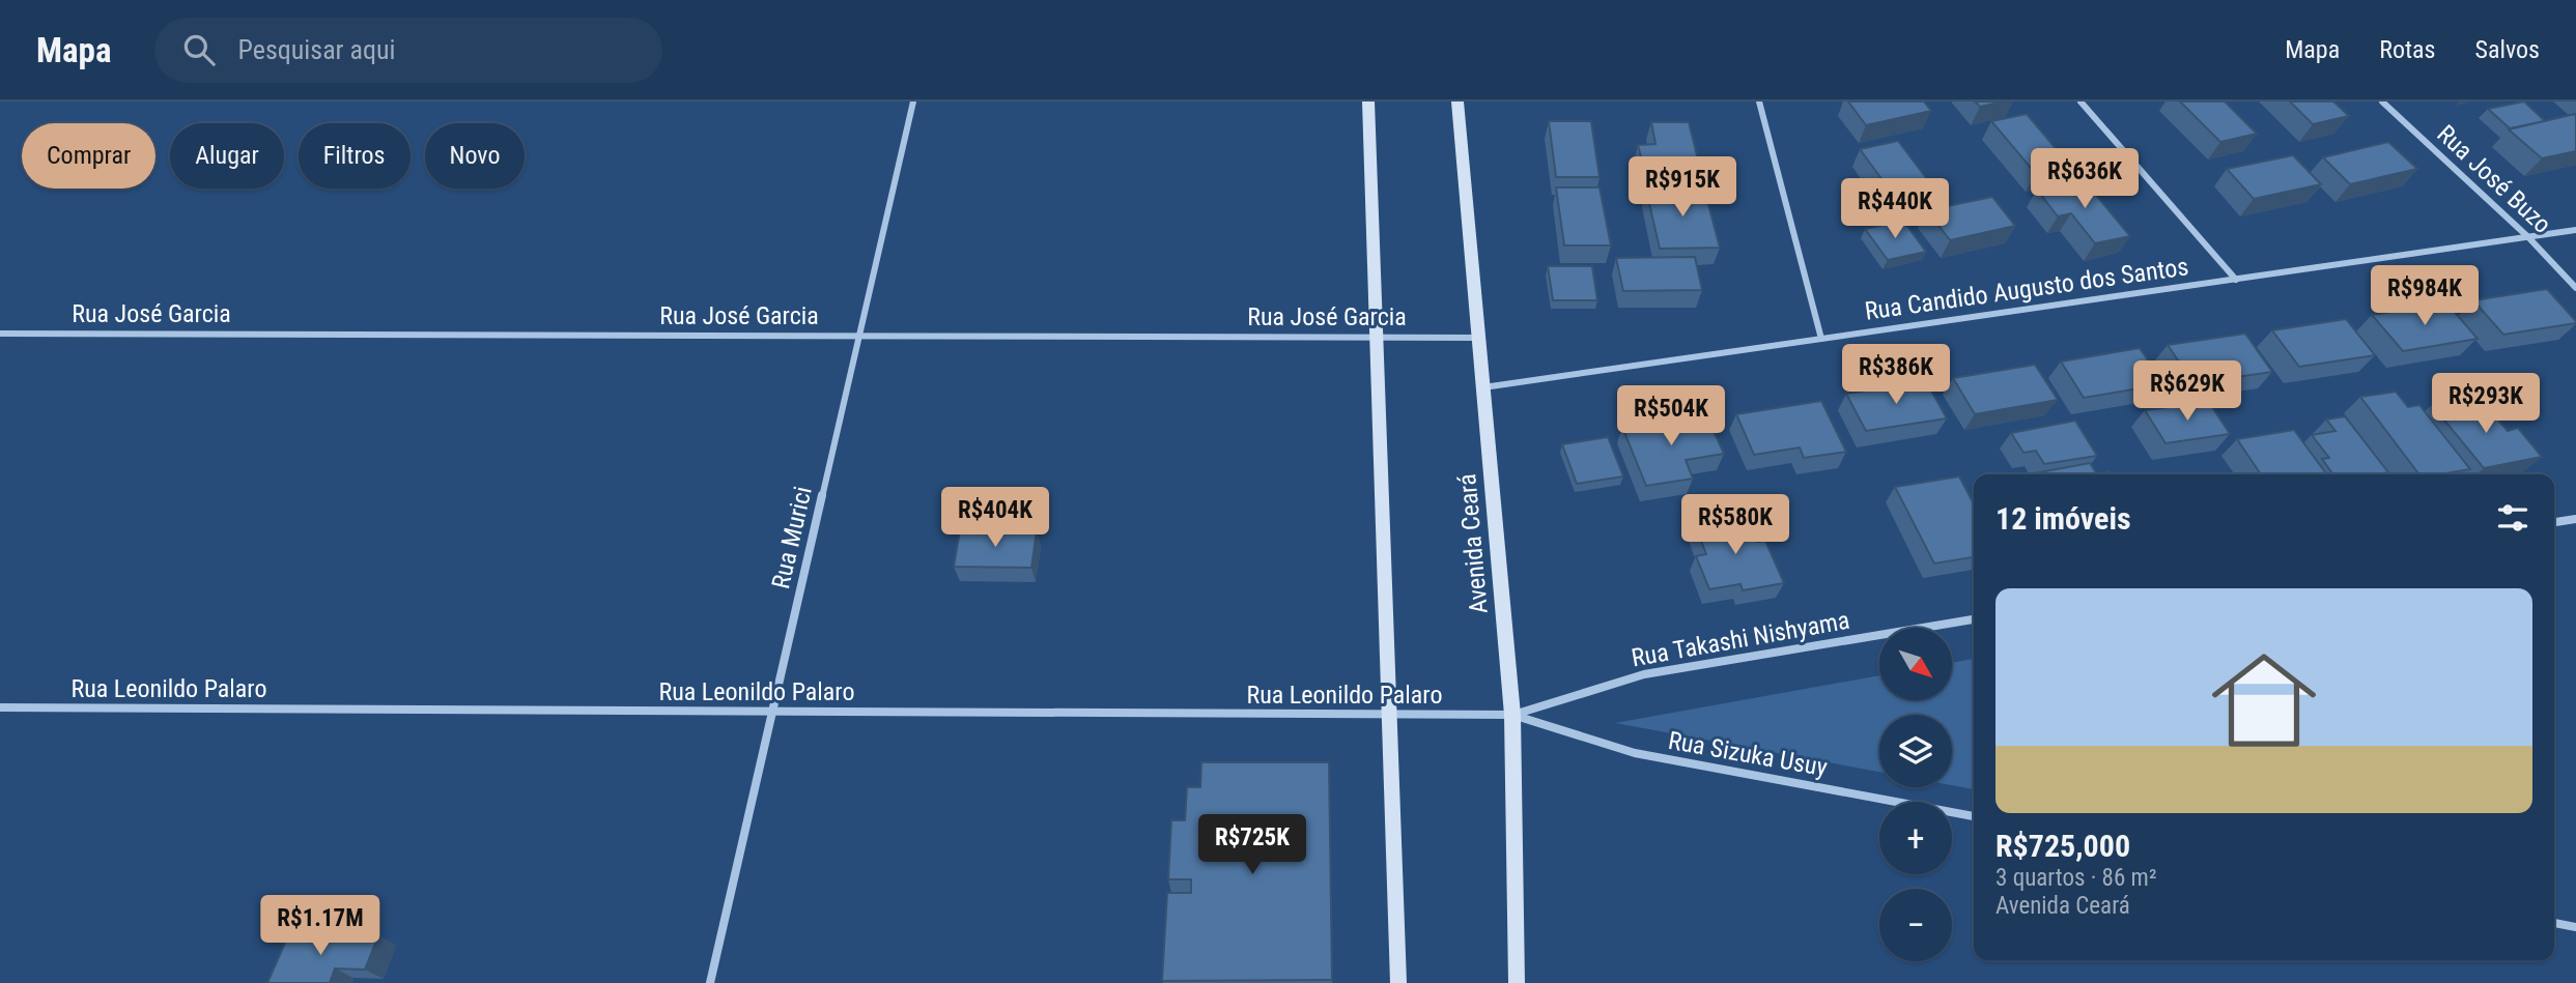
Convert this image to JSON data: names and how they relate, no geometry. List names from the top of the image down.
{
  "streets": {
    "street": [
      "Rua José Buzo",
      "Rua Candido Augusto dos Santos",
      "Rua José Garcia",
      "Rua Murici",
      "Avenida Ceará",
      "Rua Takashi Nishyama",
      "Rua Leonildo Palaro",
      "Rua Sizuka Usuy"
    ]
  },
  "crossings": [
    ["Rua José Buzo", "Rua Candido Augusto dos Santos"],
    ["Rua Candido Augusto dos Santos", "Avenida Ceará"],
    ["Rua José Garcia", "Rua Murici"],
    ["Rua José Garcia", "Avenida Ceará"],
    ["Rua Murici", "Rua Leonildo Palaro"],
    ["Avenida Ceará", "Rua Takashi Nishyama"],
    ["Avenida Ceará", "Rua Leonildo Palaro"],
    ["Avenida Ceará", "Rua Sizuka Usuy"],
    ["Rua Takashi Nishyama", "Rua Leonildo Palaro"],
    ["Rua Takashi Nishyama", "Rua Sizuka Usuy"],
    ["Rua Leonildo Palaro", "Rua Sizuka Usuy"]
  ],
  "north": "bottom right",
  "page": {
    "header": "Mapa",
    "search": "Pesquisar aqui",
    "nav": ["Mapa", "Rotas", "Salvos"],
    "chip": [
      "Comprar",
      "Alugar",
      "Filtros",
      "Novo"
    ],
    "price": [
      "R$636K",
      "R$915K",
      "R$440K",
      "R$984K",
      "R$386K",
      "R$629K",
      "R$293K",
      "R$504K",
      "R$404K",
      "R$580K",
      "R$725K",
      "R$1.17M"
    ],
    "heading": "12 imóveis",
    "list": [
      {
        "name": "R$725,000",
        "note": "3 quartos · 86 m² · Avenida Ceará"
      }
    ],
    "map_buttons": ["+", "−"]
  }
}
